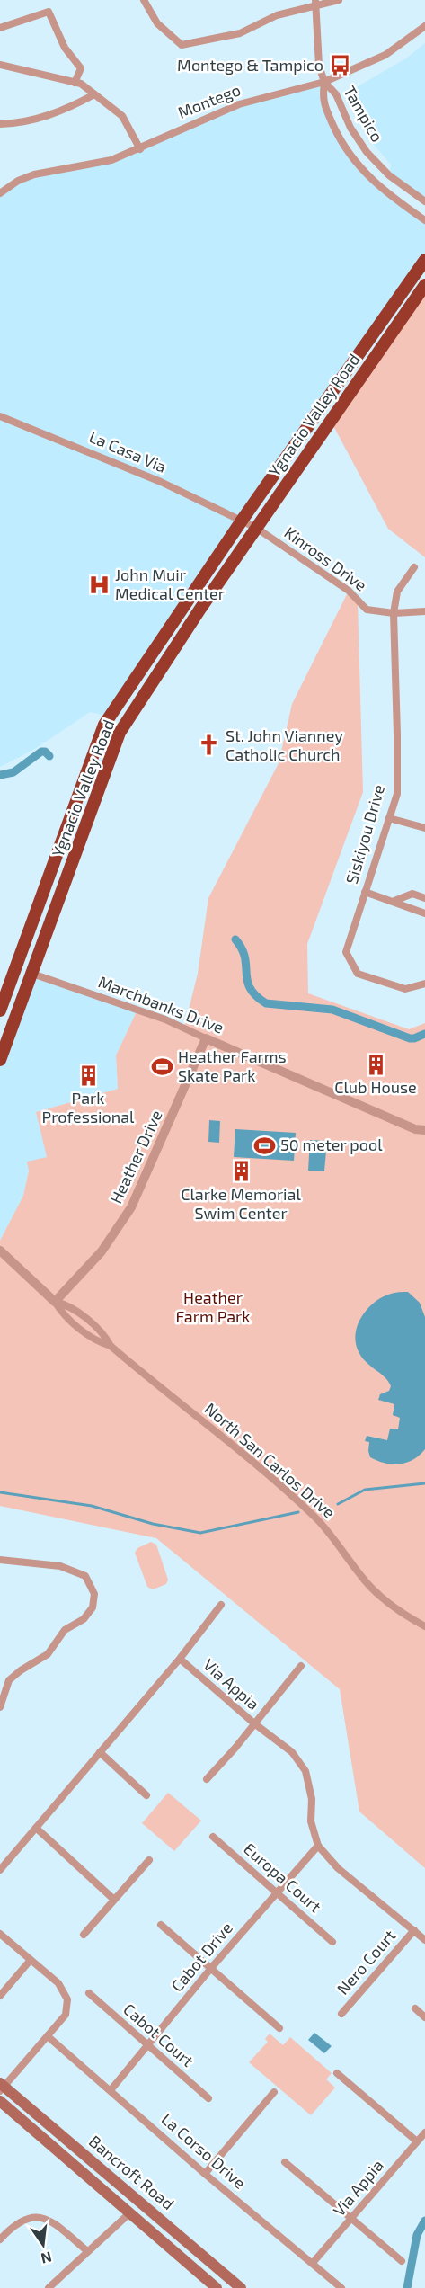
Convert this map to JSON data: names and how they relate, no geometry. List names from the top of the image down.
{
  "streets": {
    "highway": ["Ygnacio Valley Road"],
    "main road": ["Bancroft Road"],
    "street": [
      "Montego",
      "Tampico",
      "La Casa Via",
      "Kinross Drive",
      "Siskiyou Drive",
      "Marchbanks Drive",
      "Heather Drive",
      "North San Carlos Drive",
      "Via Appia",
      "Europa Court",
      "Cabot Drive",
      "Nero Court",
      "Cabot Court",
      "La Corso Drive"
    ]
  },
  "crossings": [
    ["Montego", "Tampico"],
    ["Ygnacio Valley Road", "La Casa Via"],
    ["Ygnacio Valley Road", "Kinross Drive"],
    ["Ygnacio Valley Road", "Marchbanks Drive"],
    ["La Casa Via", "Kinross Drive"],
    ["Kinross Drive", "Siskiyou Drive"],
    ["Marchbanks Drive", "Heather Drive"],
    ["Heather Drive", "North San Carlos Drive"],
    ["Via Appia", "Cabot Drive"],
    ["Via Appia", "Nero Court"],
    ["Via Appia", "La Corso Drive"],
    ["Europa Court", "Cabot Drive"],
    ["Cabot Drive", "Cabot Court"],
    ["Cabot Drive", "La Corso Drive"]
  ],
  "parks": ["Heather Farm Park"],
  "places": {
    "bus stop": ["Montego & Tampico"],
    "hospital": ["John Muir Medical Center"],
    "church": ["St. John Vianney Catholic Church"],
    "building": ["Club House", "Park Professional", "Clarke Memorial Swim Center"],
    "sports": ["Heather Farms Skate Park", "50 meter pool"]
  },
  "north": "bottom"
}
